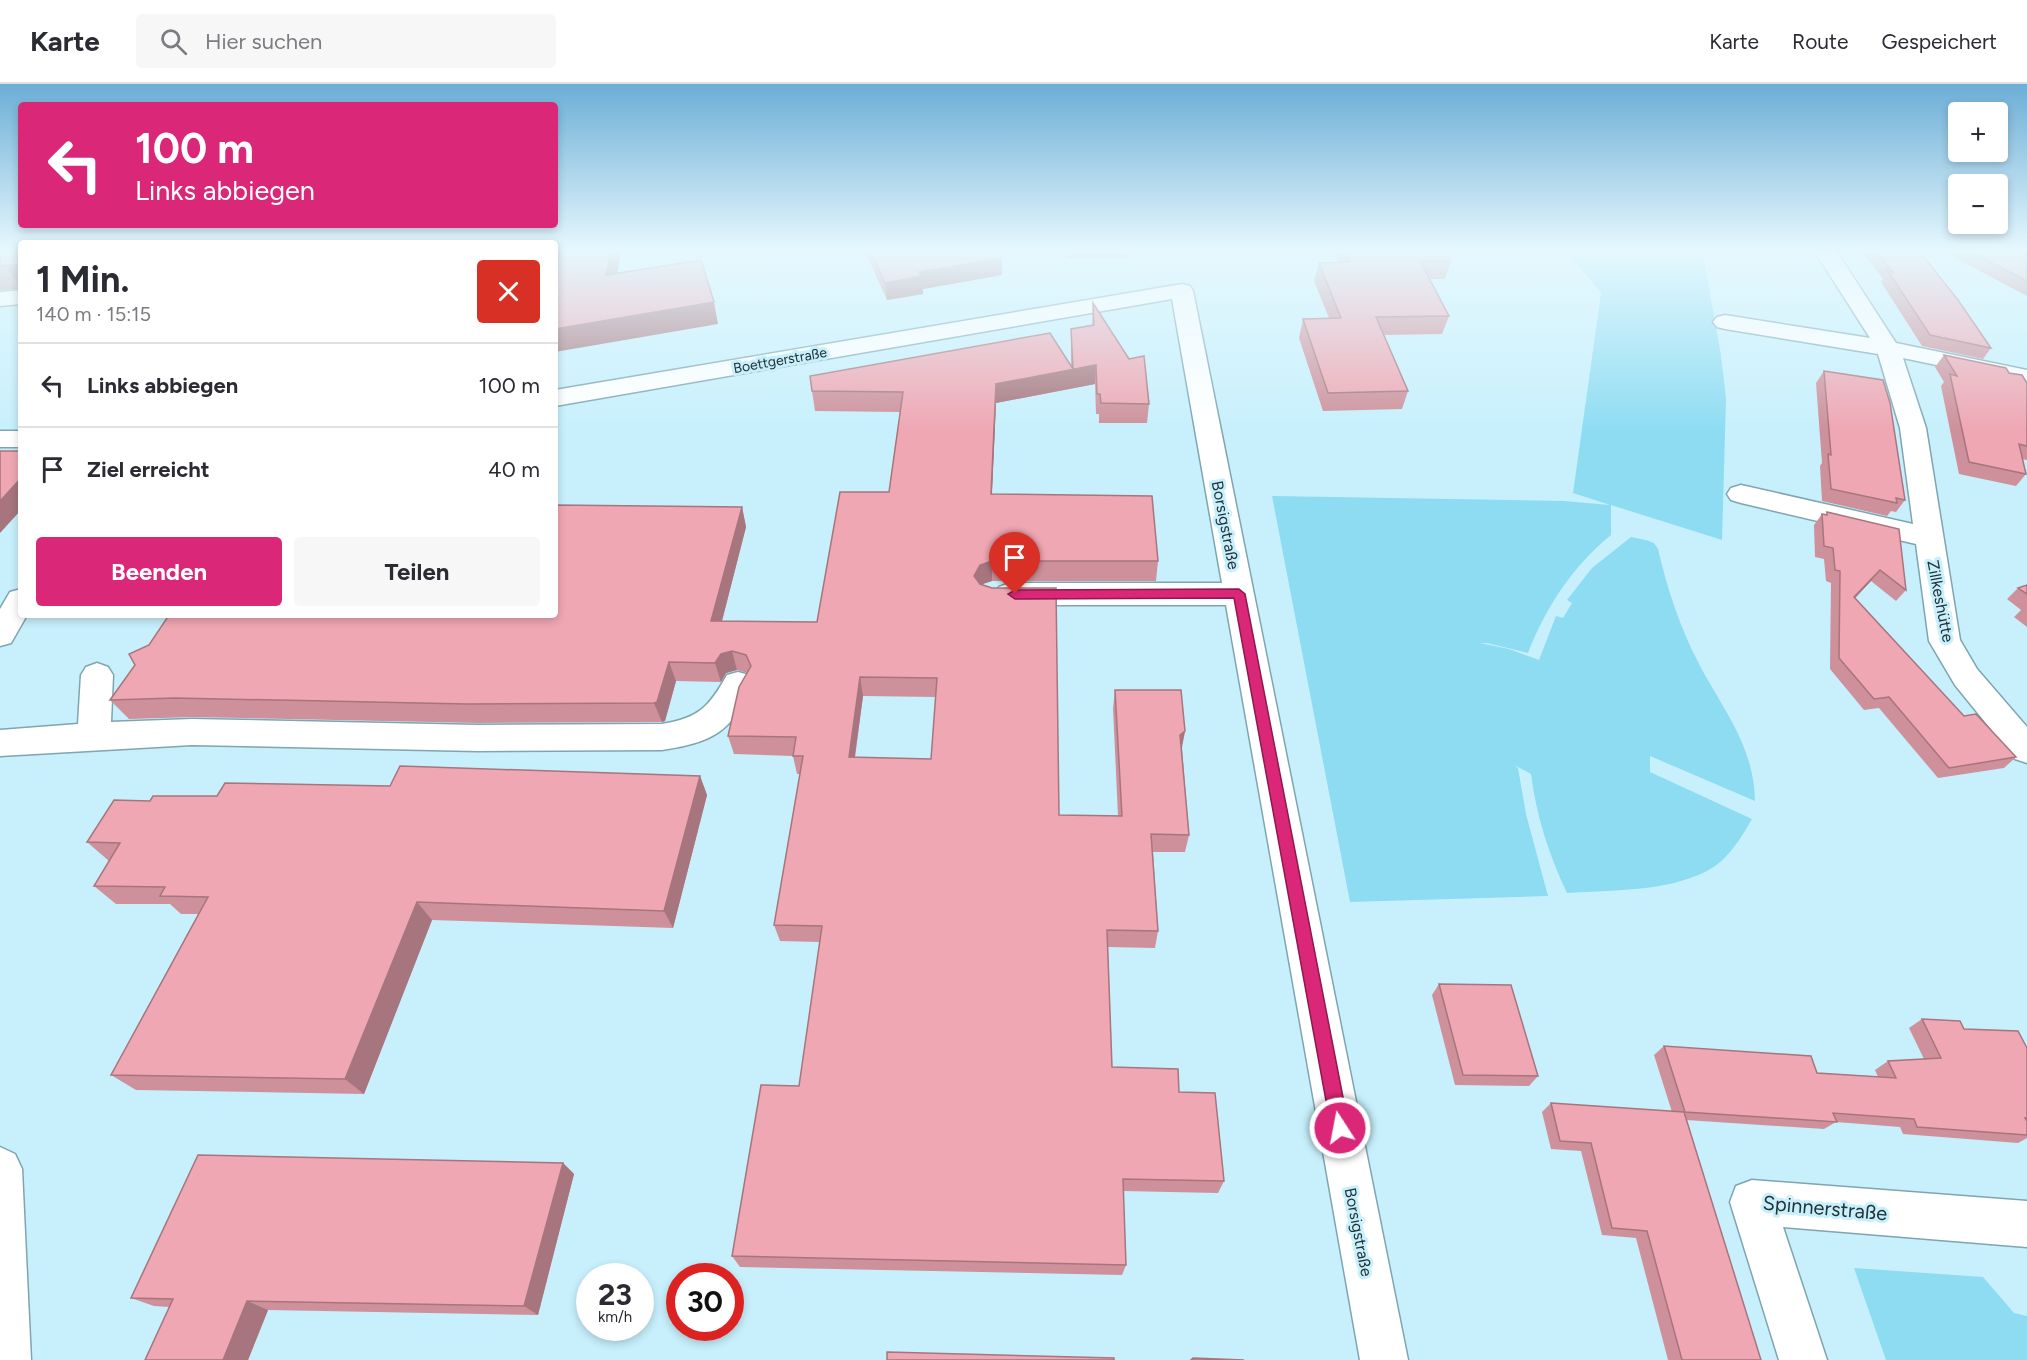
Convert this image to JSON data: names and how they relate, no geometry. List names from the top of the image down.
{
  "streets": {
    "street": [
      "Boettgerstraße",
      "Borsigstraße",
      "Zillkeshütte",
      "Spinnerstraße"
    ]
  },
  "page": {
    "header": "Karte",
    "search": "Hier suchen",
    "nav": ["Karte", "Route", "Gespeichert"],
    "map_buttons": ["+", "−"],
    "turn": ["100 m", "Links abbiegen"],
    "heading": ["1 Min.", "140 m · 15:15"],
    "list": [
      {
        "name": "Links abbiegen",
        "value": "100 m"
      },
      {
        "name": "Ziel erreicht",
        "value": "40 m"
      }
    ],
    "buttons": ["Beenden", "Teilen"],
    "speed": "23 km/h",
    "limit": "30"
  }
}
